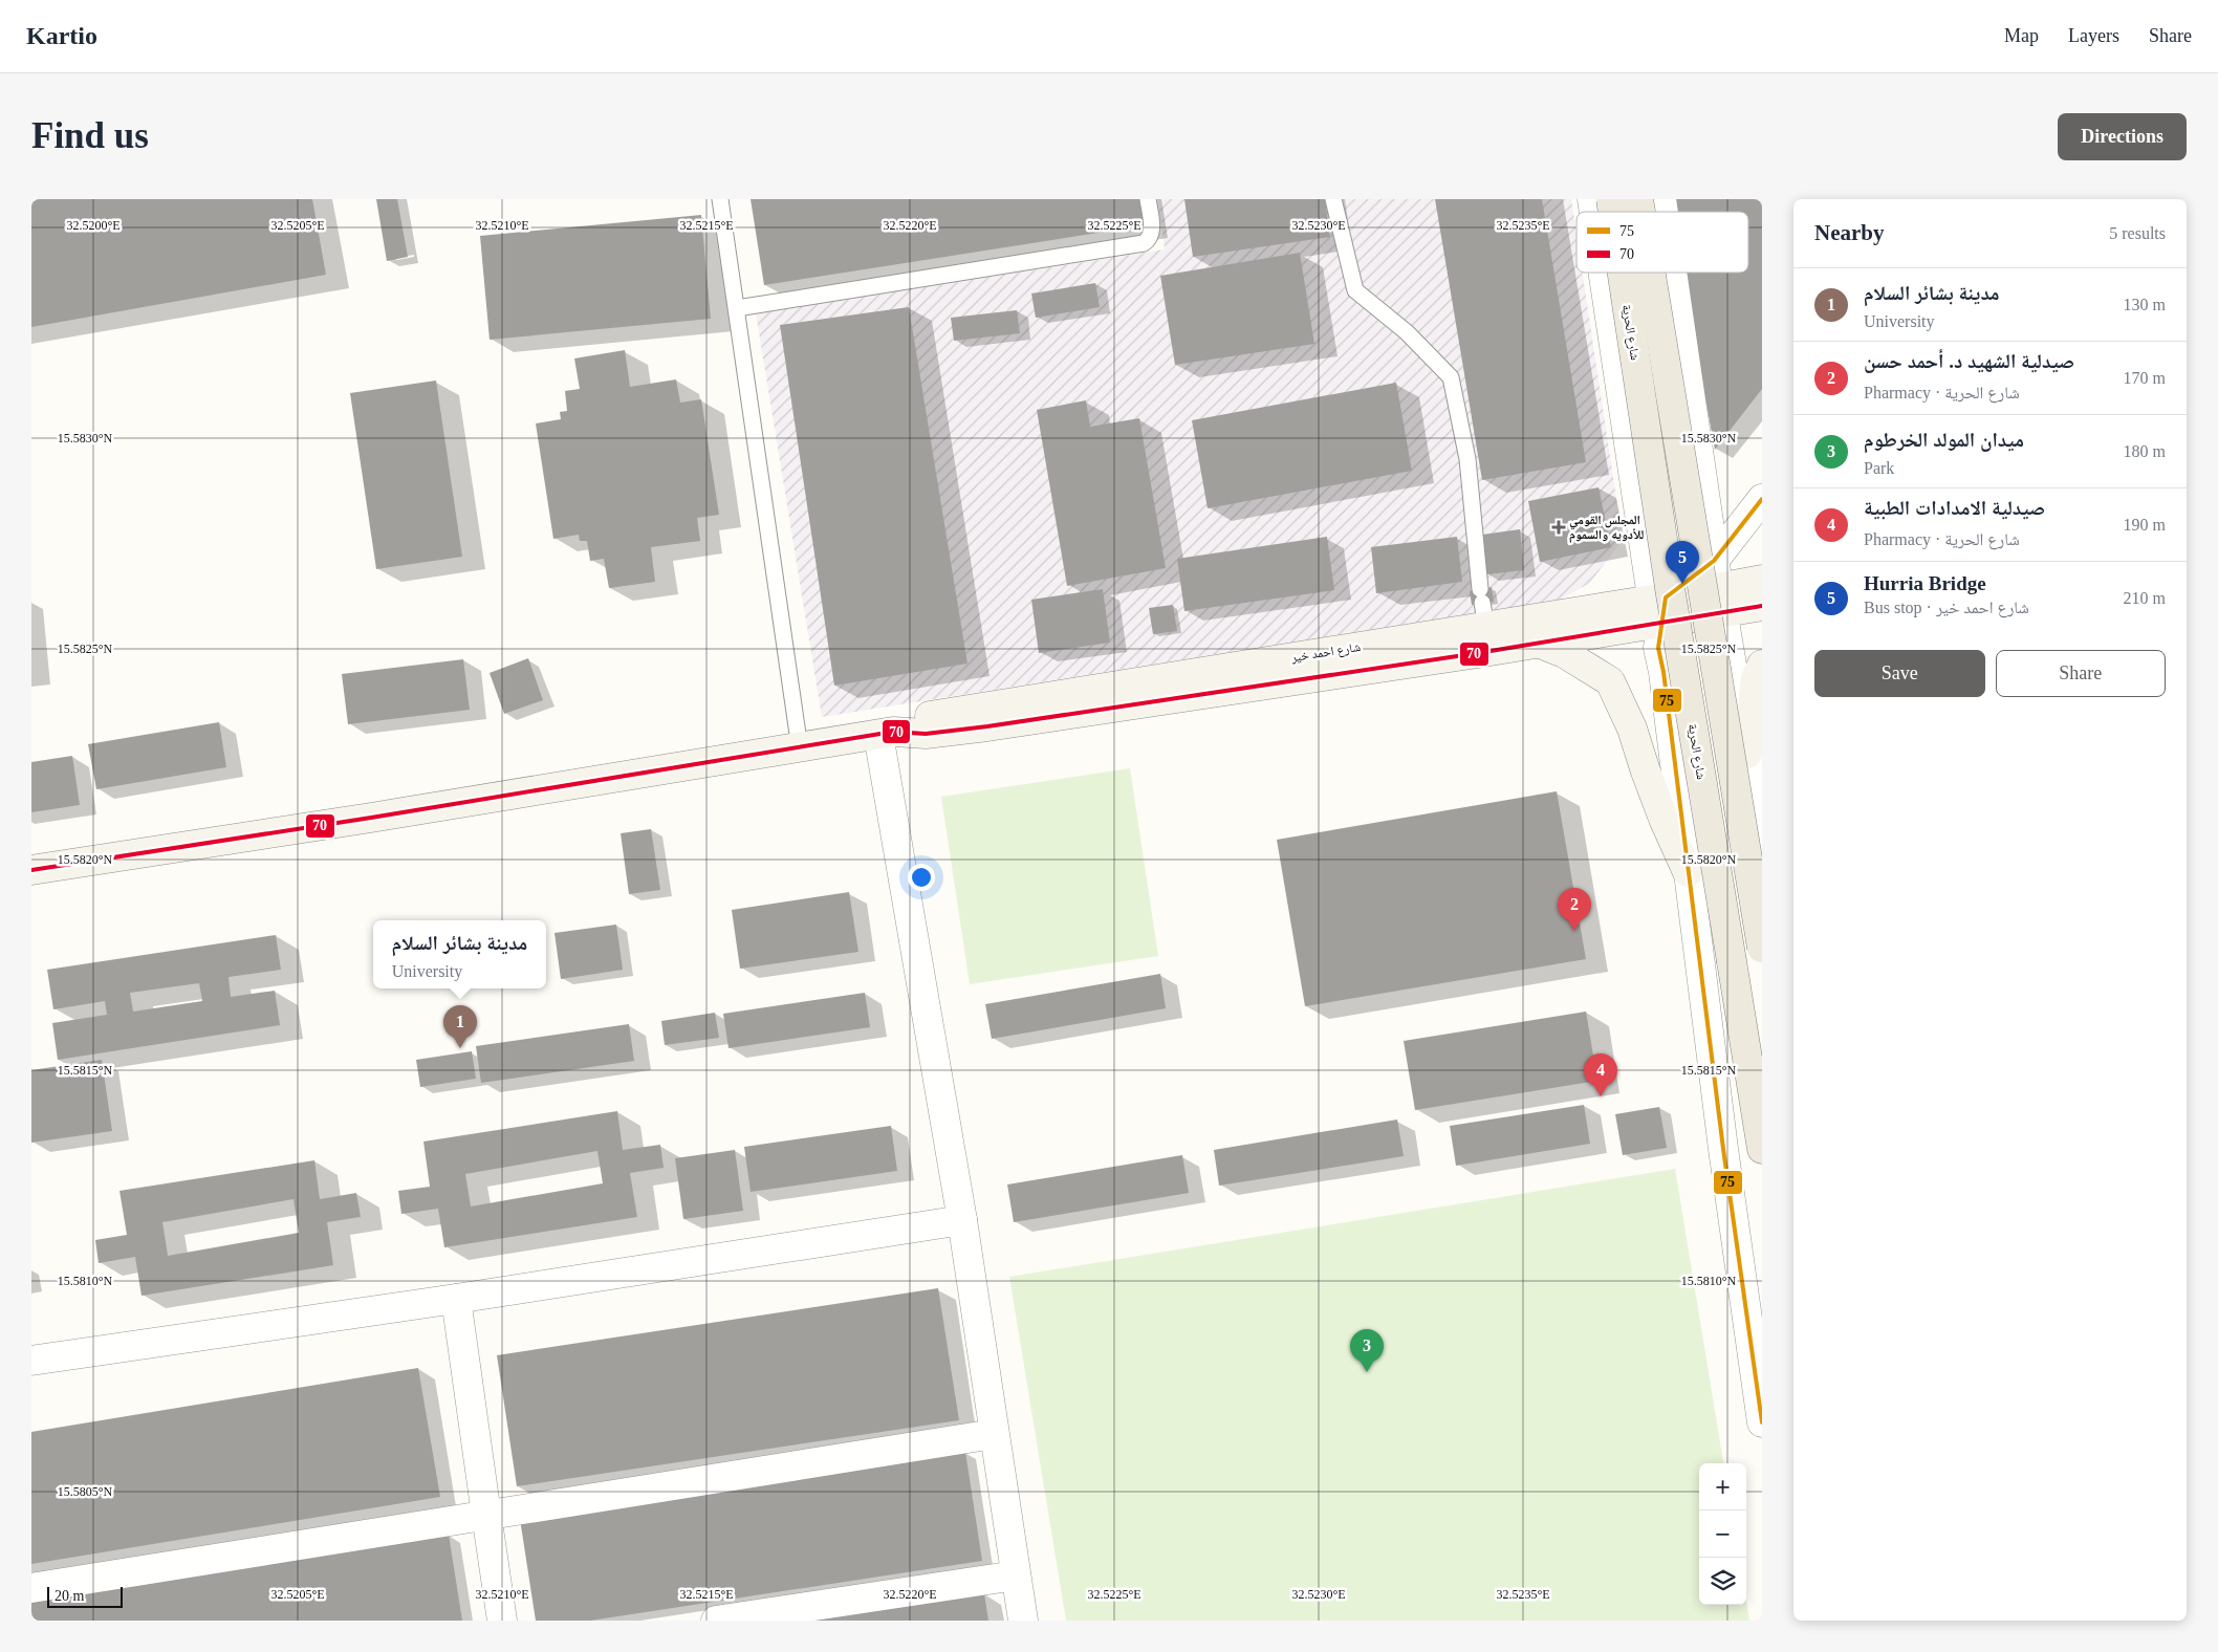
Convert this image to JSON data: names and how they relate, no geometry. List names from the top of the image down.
{
  "streets": {
    "main road": ["شارع الحرية", "شارع احمد خير"]
  },
  "places": {
    "health": ["المجلس القومي للأدويه والسموم"]
  },
  "lines": ["transit line 75", "transit line 70"],
  "legend": ["75", "70"],
  "scale_bar": "20 m",
  "page": {
    "header": "Kartio",
    "nav": ["Map", "Layers", "Share"],
    "buttons": [
      "Directions",
      ["Save", "Share"]
    ],
    "title": "Find us",
    "heading": ["Nearby", "5 results"],
    "list": [
      {
        "mark": "1",
        "name": "مدينة بشائر السلام",
        "note": "University",
        "value": "130 m"
      },
      {
        "mark": "2",
        "name": "صيدلية الشهيد د. أحمد حسن",
        "note": "Pharmacy · شارع الحرية",
        "value": "170 m"
      },
      {
        "mark": "3",
        "name": "ميدان المولد الخرطوم",
        "note": "Park",
        "value": "180 m"
      },
      {
        "mark": "4",
        "name": "صيدلية الامدادات الطبية",
        "note": "Pharmacy · شارع الحرية",
        "value": "190 m"
      },
      {
        "mark": "5",
        "name": "Hurria Bridge",
        "note": "Bus stop · شارع احمد خير",
        "value": "210 m"
      }
    ],
    "pins": [
      "5",
      "2",
      "1",
      "4",
      "3"
    ],
    "popup": ["مدينة بشائر السلام", "University"],
    "map_buttons": ["+", "−"],
    "scale": "20 m"
  },
  "coordinates": [
    "32.5200°E",
    "32.5205°E",
    "32.5210°E",
    "32.5215°E",
    "32.5220°E",
    "32.5225°E",
    "32.5230°E",
    "32.5235°E",
    "15.5830°N",
    "15.5825°N",
    "15.5820°N",
    "15.5815°N",
    "15.5810°N",
    "15.5805°N"
  ]
}
